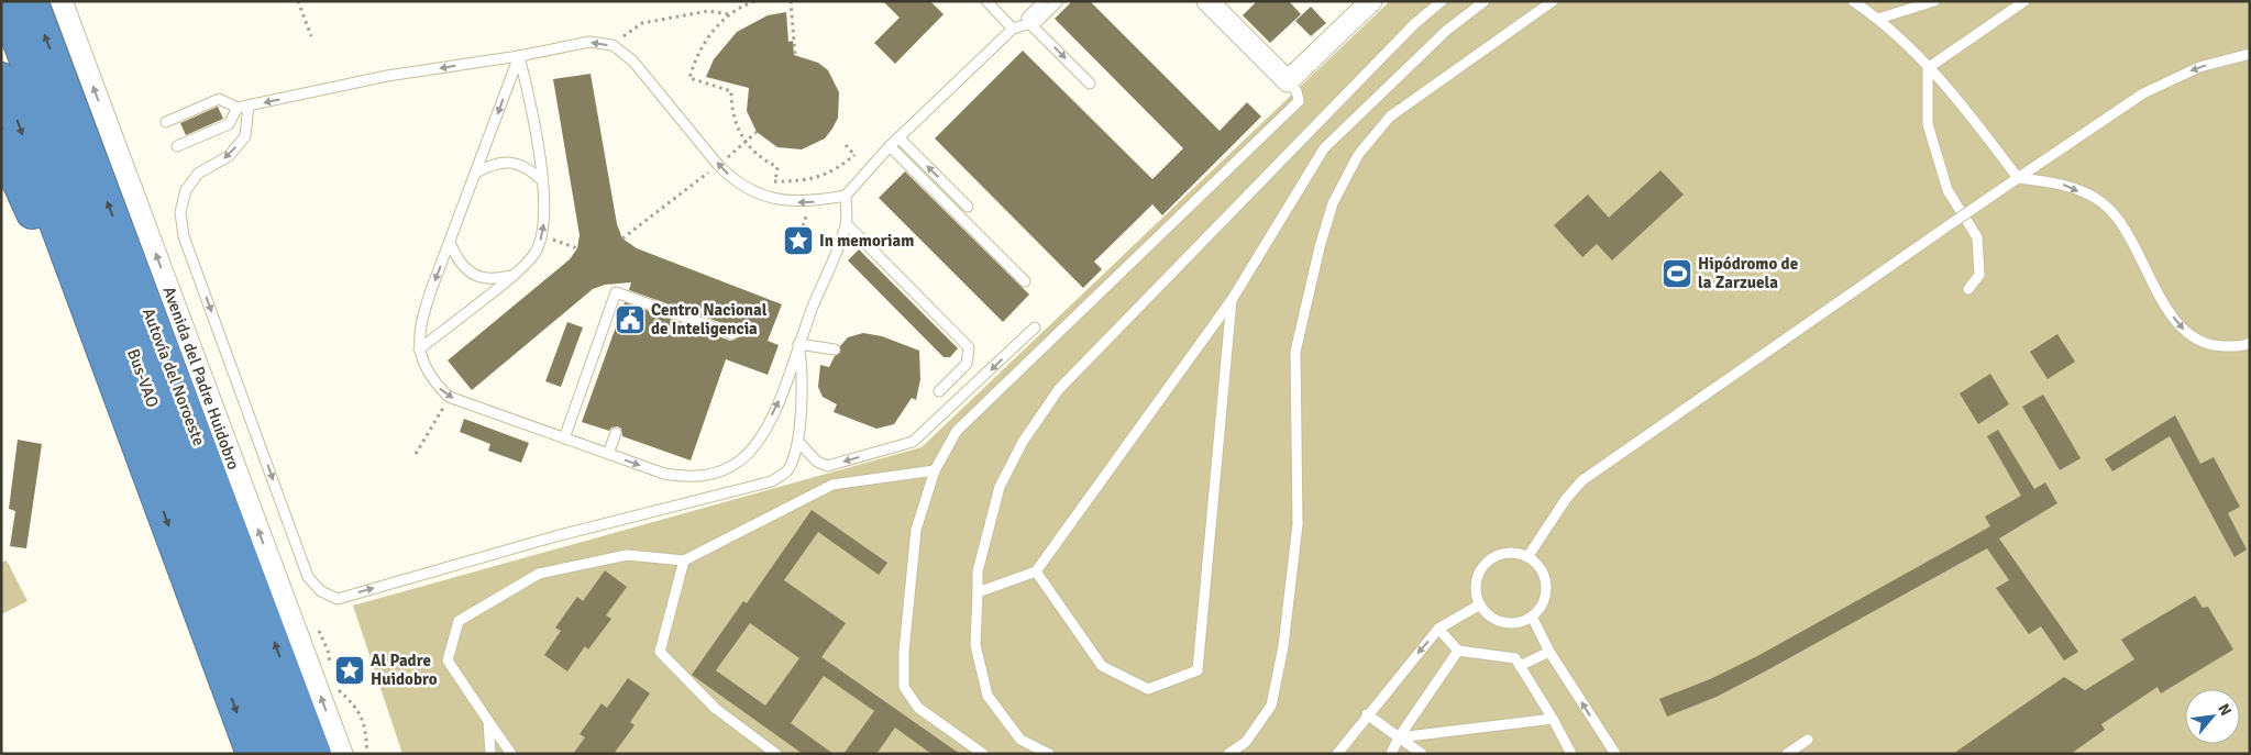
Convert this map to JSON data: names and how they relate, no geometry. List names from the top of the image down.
{
  "streets": {
    "highway": ["Autovía del Noroeste", "Bus-VAO"],
    "street": ["Avenida del Padre Huidobro"]
  },
  "one_way": ["Avenida del Padre Huidobro"],
  "places": {
    "place": ["In memoriam", "Al Padre Huidobro"],
    "sports": ["Hipódromo de la Zarzuela"],
    "public building": ["Centro Nacional de Inteligencia"]
  },
  "north": "top right"
}
